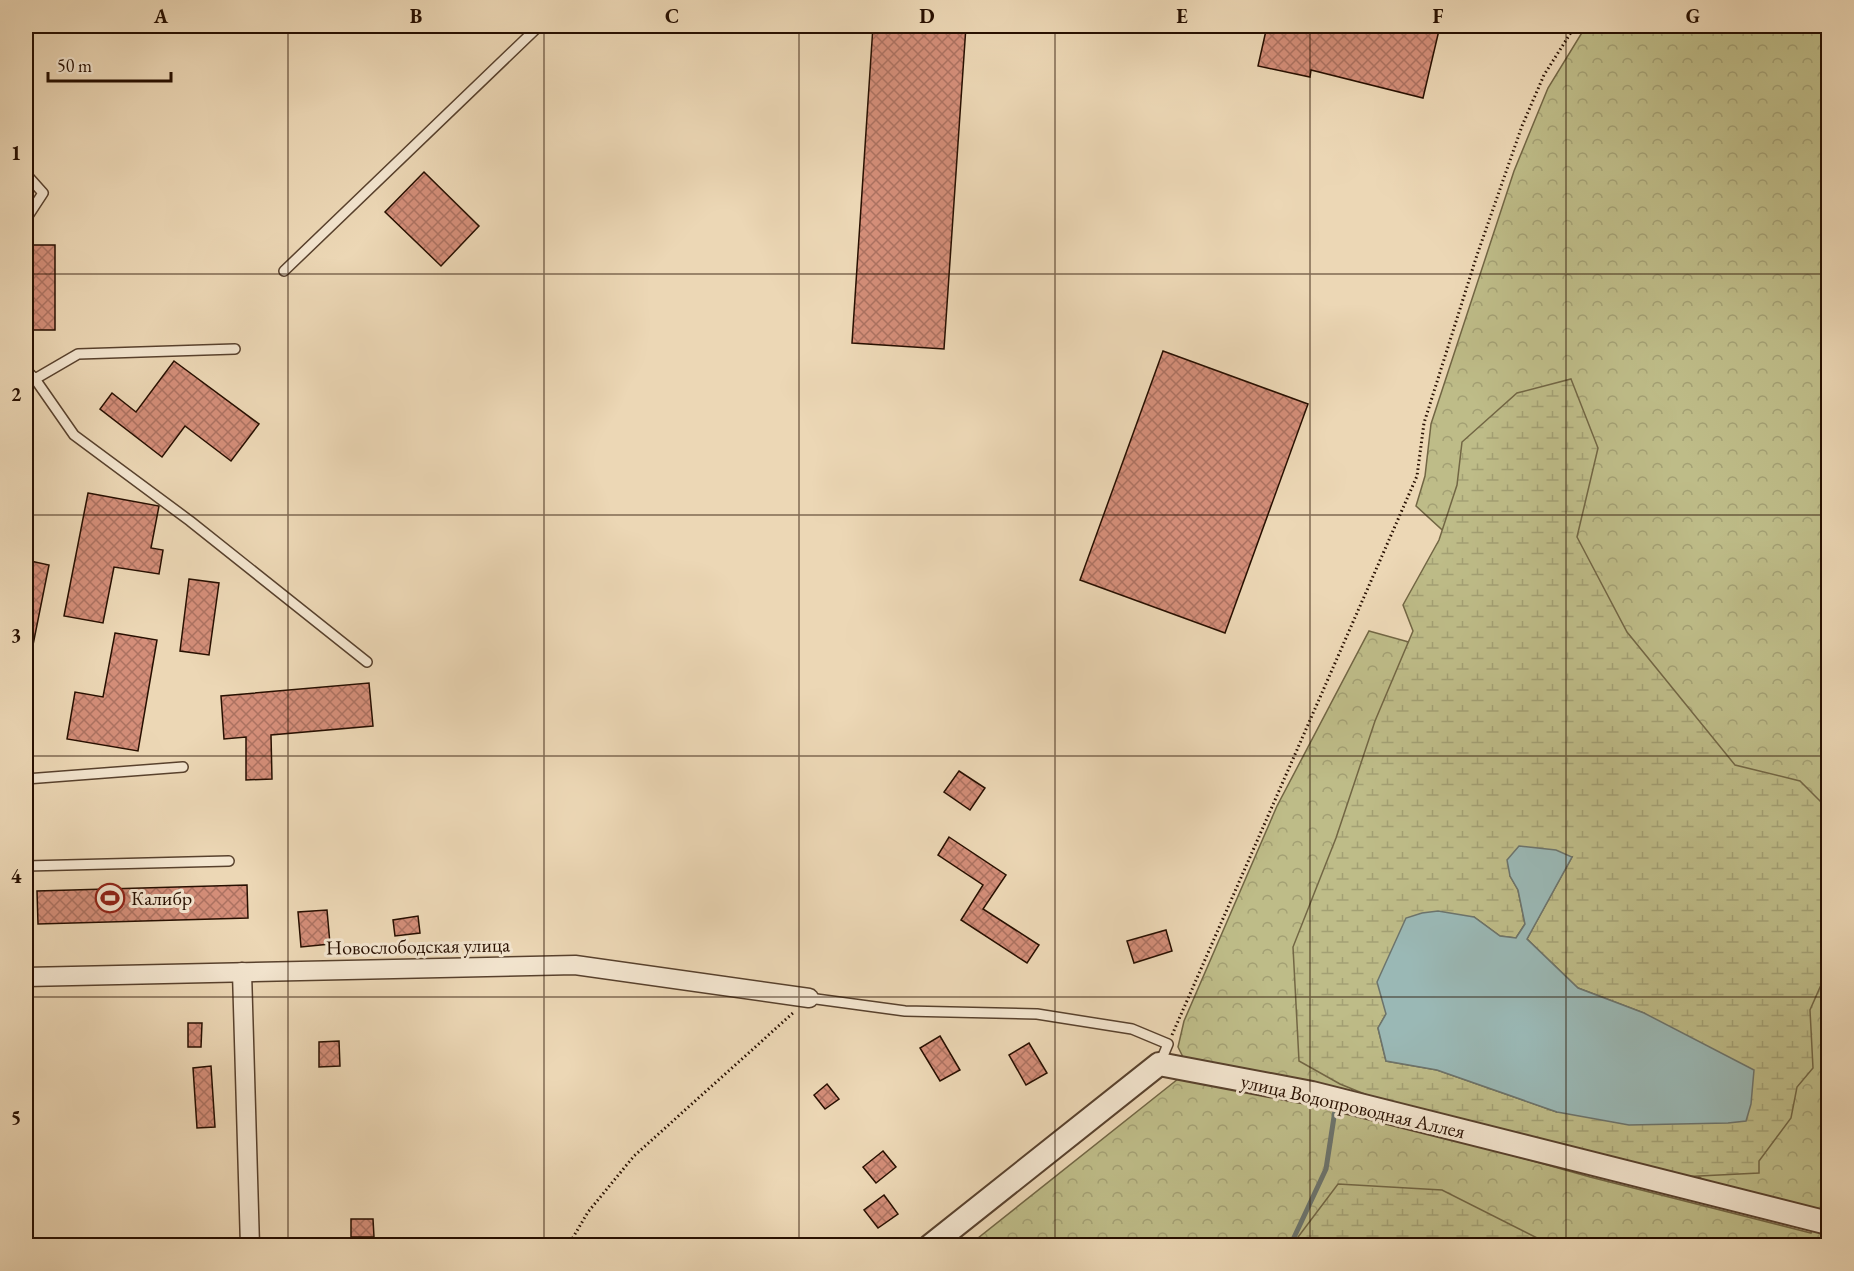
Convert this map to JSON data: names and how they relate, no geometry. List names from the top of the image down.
{
  "streets": {
    "street": ["Новослободская улица", "улица Водопроводная Аллея"]
  },
  "places": {
    "sports": ["Калибр"]
  },
  "scale_bar": "50 m",
  "grid": {
    "columns": [
      "A",
      "B",
      "C",
      "D",
      "E",
      "F",
      "G"
    ],
    "rows": [
      "1",
      "2",
      "3",
      "4",
      "5"
    ]
  }
}
